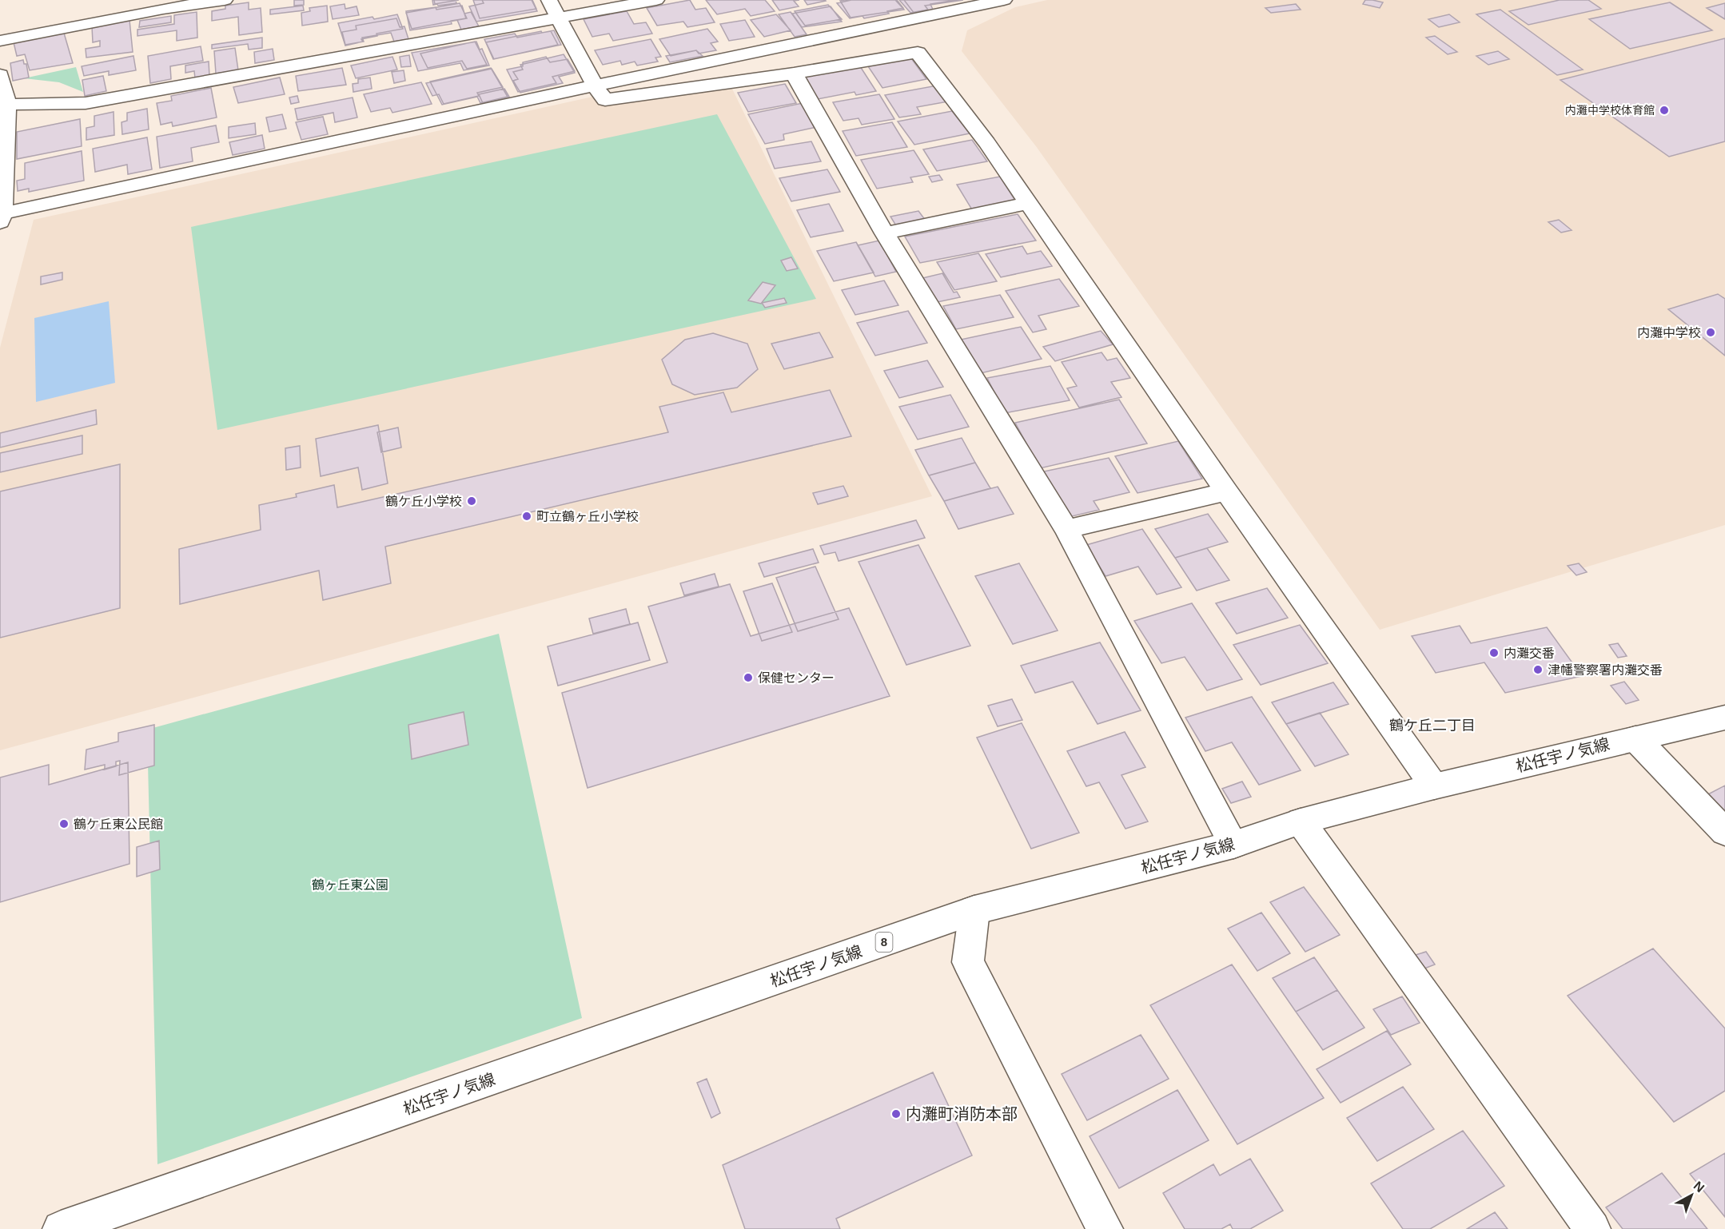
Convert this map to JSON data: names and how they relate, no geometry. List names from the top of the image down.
{
  "streets": {
    "street": ["松任宇ノ気線", "8"]
  },
  "districts": ["鶴ケ丘二丁目"],
  "parks": ["鶴ヶ丘東公園"],
  "places": [
    "内灘中学校体育館",
    "内灘中学校",
    "鶴ケ丘小学校",
    "町立鶴ヶ丘小学校",
    "内灘交番",
    "津幡警察署内灘交番",
    "保健センター",
    "鶴ケ丘東公民館",
    "内灘町消防本部"
  ],
  "north": "top right"
}
